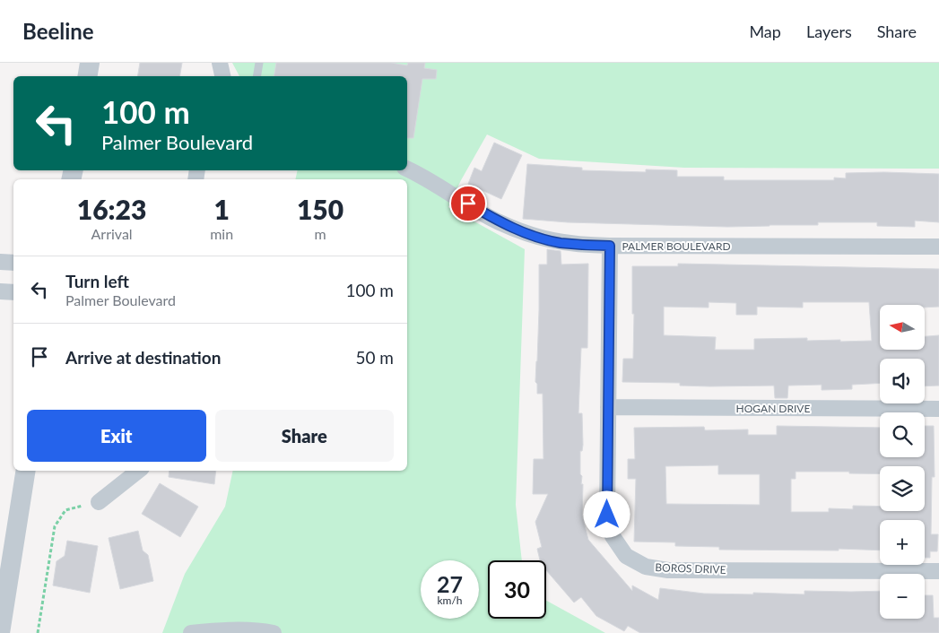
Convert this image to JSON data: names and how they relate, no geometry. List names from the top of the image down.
{
  "streets": {
    "street": ["PALMER BOULEVARD", "HOGAN DRIVE", "BOROS DRIVE"]
  },
  "crossings": [
    ["PALMER BOULEVARD", "BOROS DRIVE"],
    ["HOGAN DRIVE", "BOROS DRIVE"]
  ],
  "north": "left",
  "page": {
    "header": "Beeline",
    "nav": ["Map", "Layers", "Share"],
    "turn": ["100 m", "Palmer Boulevard"],
    "eta": [
      "16:23",
      "Arrival",
      "1",
      "min",
      "150",
      "m"
    ],
    "list": [
      {
        "name": "Turn left",
        "note": "Palmer Boulevard",
        "value": "100 m"
      },
      {
        "name": "Arrive at destination",
        "value": "50 m"
      }
    ],
    "map_buttons": ["+", "−"],
    "buttons": ["Exit", "Share"],
    "speed": "27 km/h",
    "limit": "30"
  }
}
